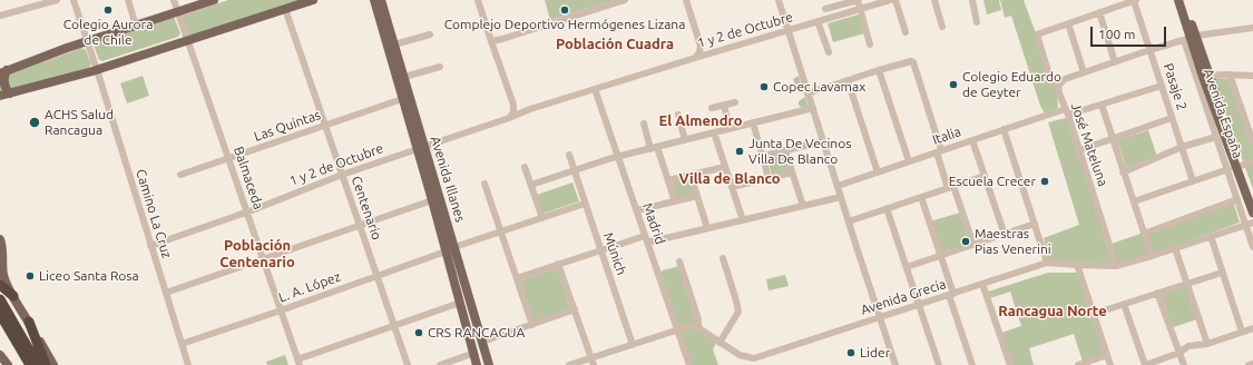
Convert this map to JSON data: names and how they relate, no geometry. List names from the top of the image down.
{
  "streets": {
    "main road": ["Avenida España", "Avenida Illanes"],
    "street": [
      "1 y 2 de Octubre",
      "Pasaje 2",
      "Las Quintas",
      "Italia",
      "José Mateluna",
      "Balmaceda",
      "Centenario",
      "Camino La Cruz",
      "Madrid",
      "Múnich",
      "L. A. López",
      "Avenida Grecia"
    ]
  },
  "crossings": [
    ["1 y 2 de Octubre", "Balmaceda"],
    ["1 y 2 de Octubre", "Avenida Illanes"],
    ["1 y 2 de Octubre", "Centenario"],
    ["1 y 2 de Octubre", "Camino La Cruz"],
    ["1 y 2 de Octubre", "Madrid"],
    ["Pasaje 2", "Italia"],
    ["Avenida España", "Avenida Grecia"],
    ["Las Quintas", "Balmaceda"],
    ["Las Quintas", "Avenida Illanes"],
    ["Las Quintas", "Centenario"],
    ["Italia", "José Mateluna"],
    ["José Mateluna", "Avenida Grecia"],
    ["Balmaceda", "L. A. López"],
    ["Avenida Illanes", "L. A. López"],
    ["Centenario", "L. A. López"],
    ["Camino La Cruz", "L. A. López"],
    ["Múnich", "L. A. López"]
  ],
  "districts": [
    "Población Cuadra",
    "El Almendro",
    "Villa de Blanco",
    "Población Centenario",
    "Rancagua Norte"
  ],
  "places": [
    "Colegio Aurora de Chile",
    "Complejo Deportivo Hermógenes Lizana",
    "Colegio Eduardo de Geyter",
    "Copec Lavamax",
    "ACHS Salud Rancagua",
    "Junta De Vecinos Villa De Blanco",
    "Escuela Crecer",
    "Maestras Pias Venerini",
    "Liceo Santa Rosa",
    "CRS RANCAGUA",
    "Lider"
  ],
  "scale_bar": "100 m"
}
